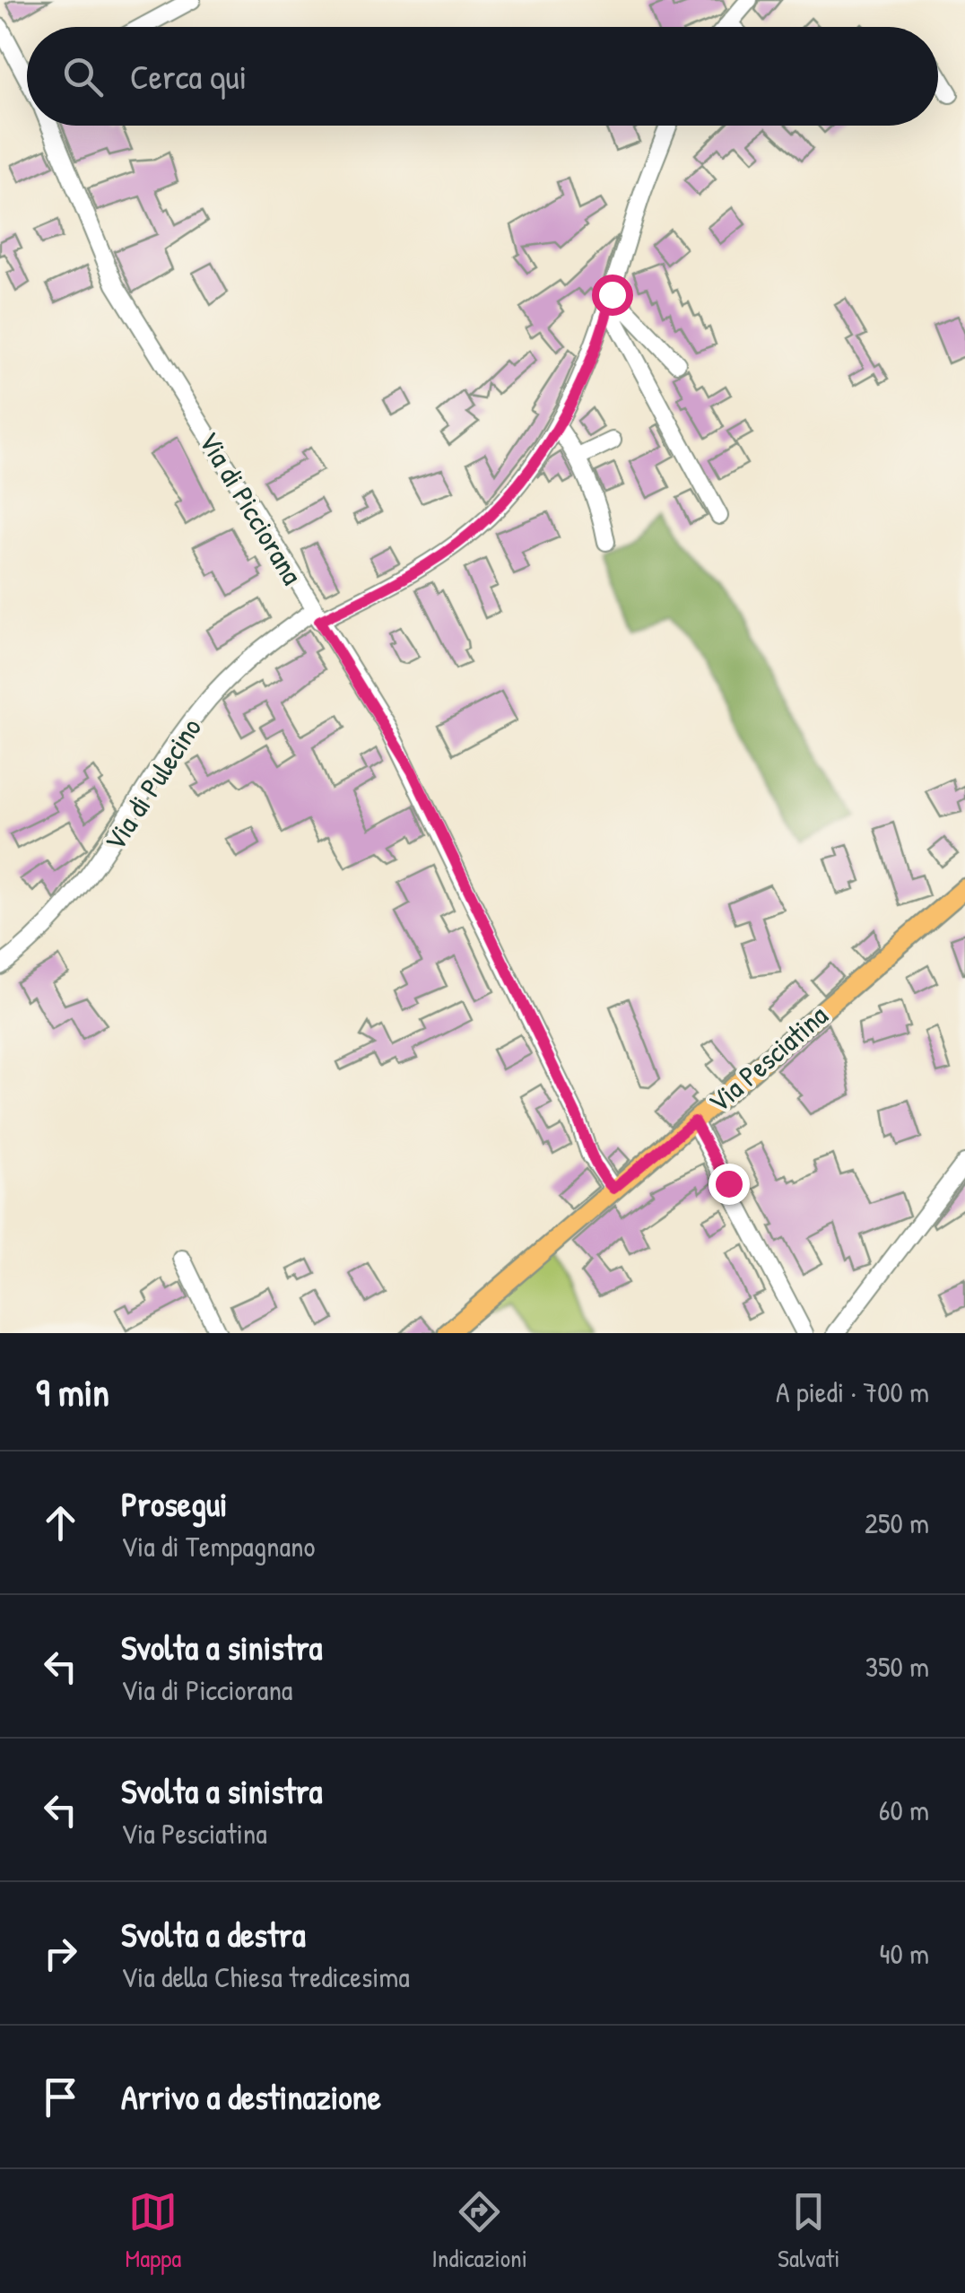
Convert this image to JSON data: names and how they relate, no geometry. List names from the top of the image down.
{
  "streets": {
    "main road": ["Via Pesciatina"],
    "street": ["Via di Picciorana", "Via di Pulecino"]
  },
  "crossings": [
    ["Via di Picciorana", "Via di Pulecino"],
    ["Via di Picciorana", "Via Pesciatina"]
  ],
  "page": {
    "search": "Cerca qui",
    "heading": ["9 min", "A piedi · 700 m"],
    "list": [
      ["Prosegui", "Via di Tempagnano", "250 m"],
      ["Svolta a sinistra", "Via di Picciorana", "350 m"],
      ["Svolta a sinistra", "Via Pesciatina", "60 m"],
      ["Svolta a destra", "Via della Chiesa tredicesima", "40 m"],
      "Arrivo a destinazione"
    ],
    "nav": ["Mappa", "Indicazioni", "Salvati"]
  }
}
